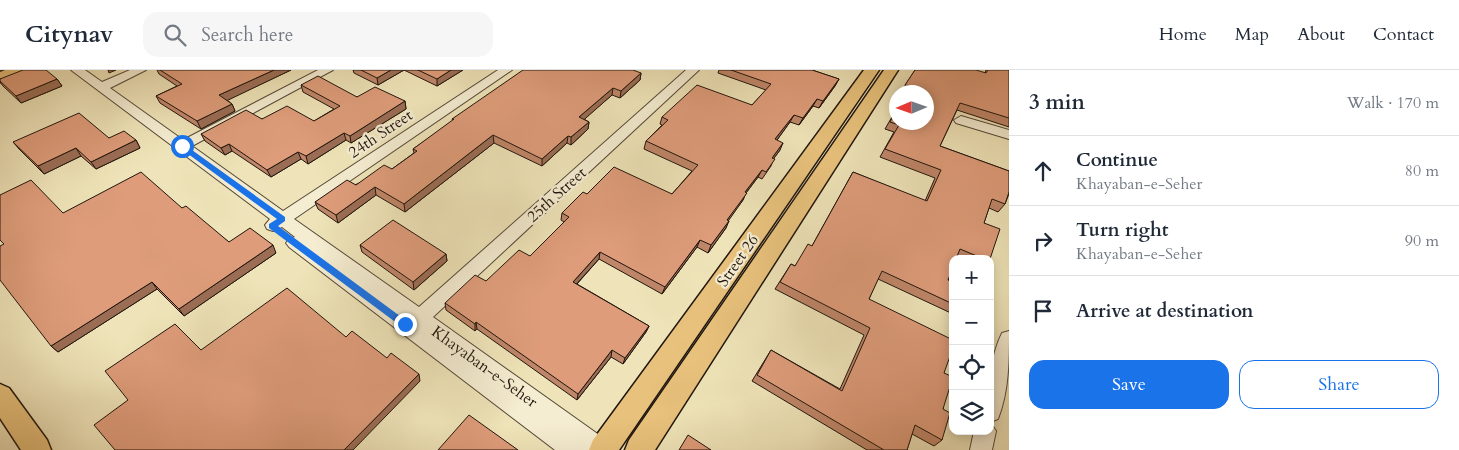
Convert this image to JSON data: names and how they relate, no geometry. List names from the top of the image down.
{
  "streets": {
    "main road": ["Street 26"],
    "street": ["24th Street", "25th Street", "Khayaban-e-Seher"]
  },
  "crossings": [
    ["24th Street", "Khayaban-e-Seher"],
    ["25th Street", "Khayaban-e-Seher"],
    ["Street 26", "Khayaban-e-Seher"]
  ],
  "north": "left",
  "page": {
    "header": "Citynav",
    "search": "Search here",
    "nav": [
      "Home",
      "Map",
      "About",
      "Contact"
    ],
    "heading": ["3 min", "Walk · 170 m"],
    "list": [
      ["Continue", "Khayaban-e-Seher", "80 m"],
      ["Turn right", "Khayaban-e-Seher", "90 m"],
      "Arrive at destination"
    ],
    "map_buttons": ["+", "−"],
    "buttons": ["Save", "Share"]
  }
}
